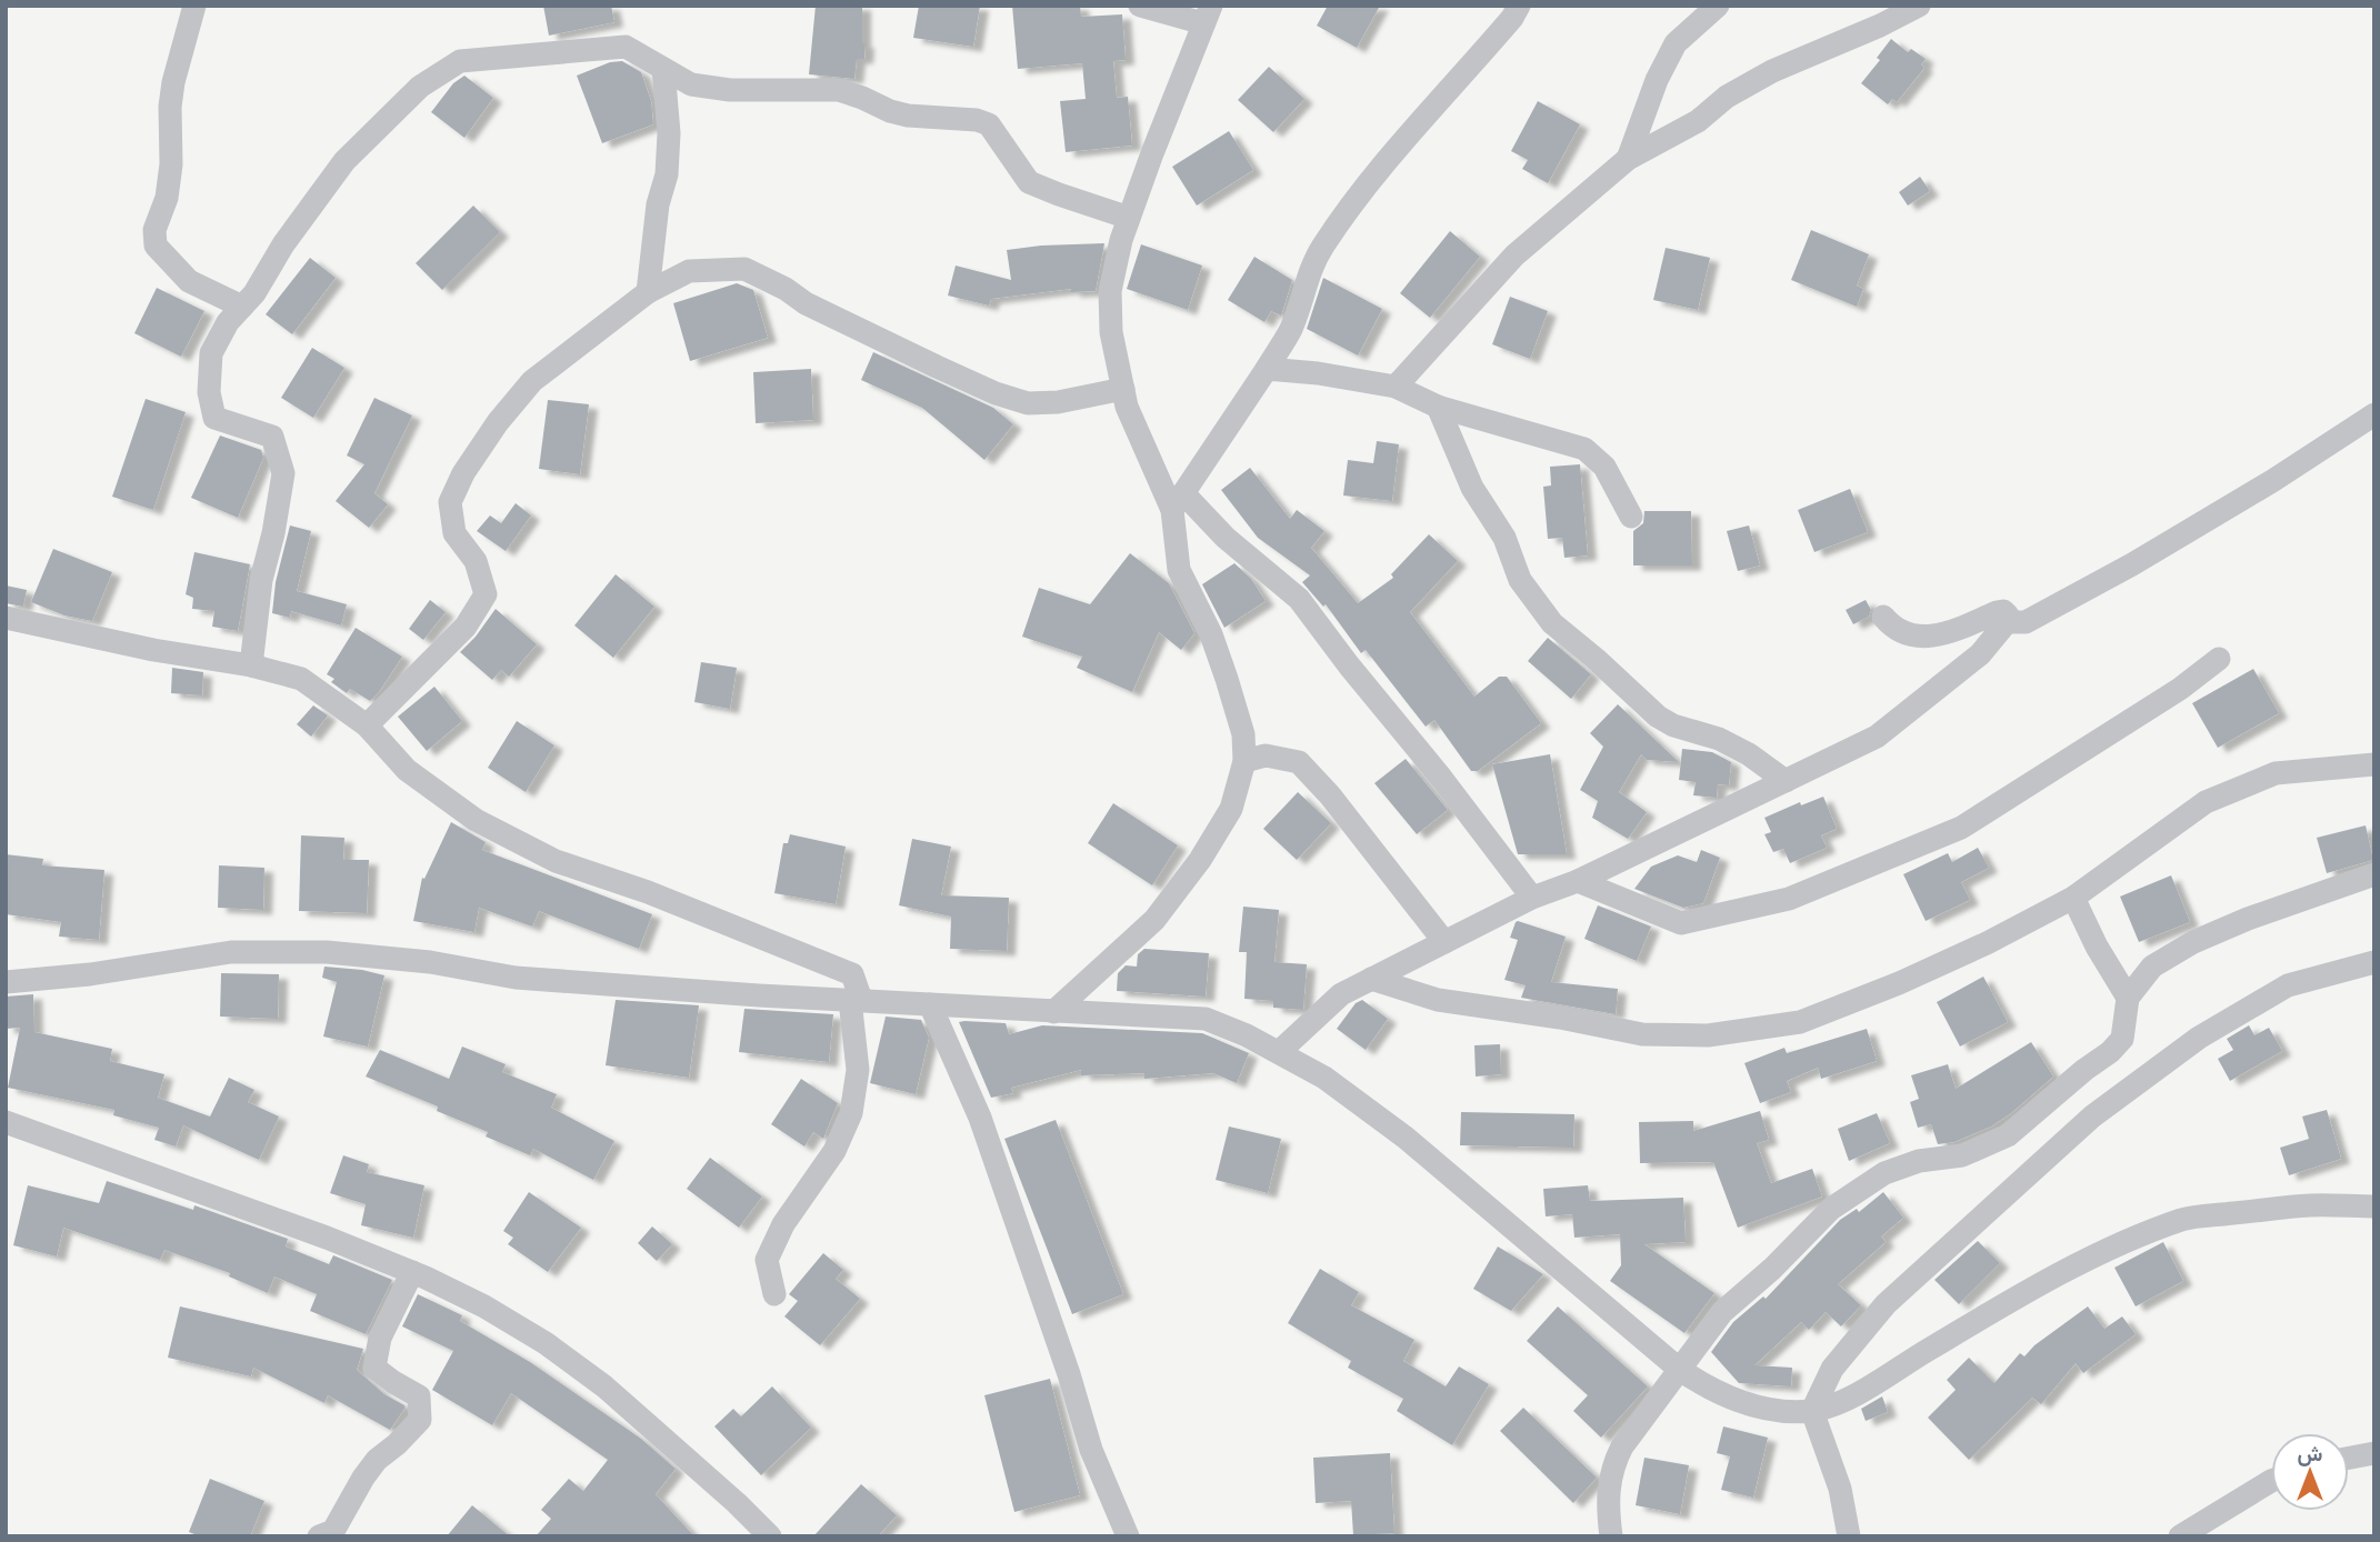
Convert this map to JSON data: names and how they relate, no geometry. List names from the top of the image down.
{
  "north": "top"
}
